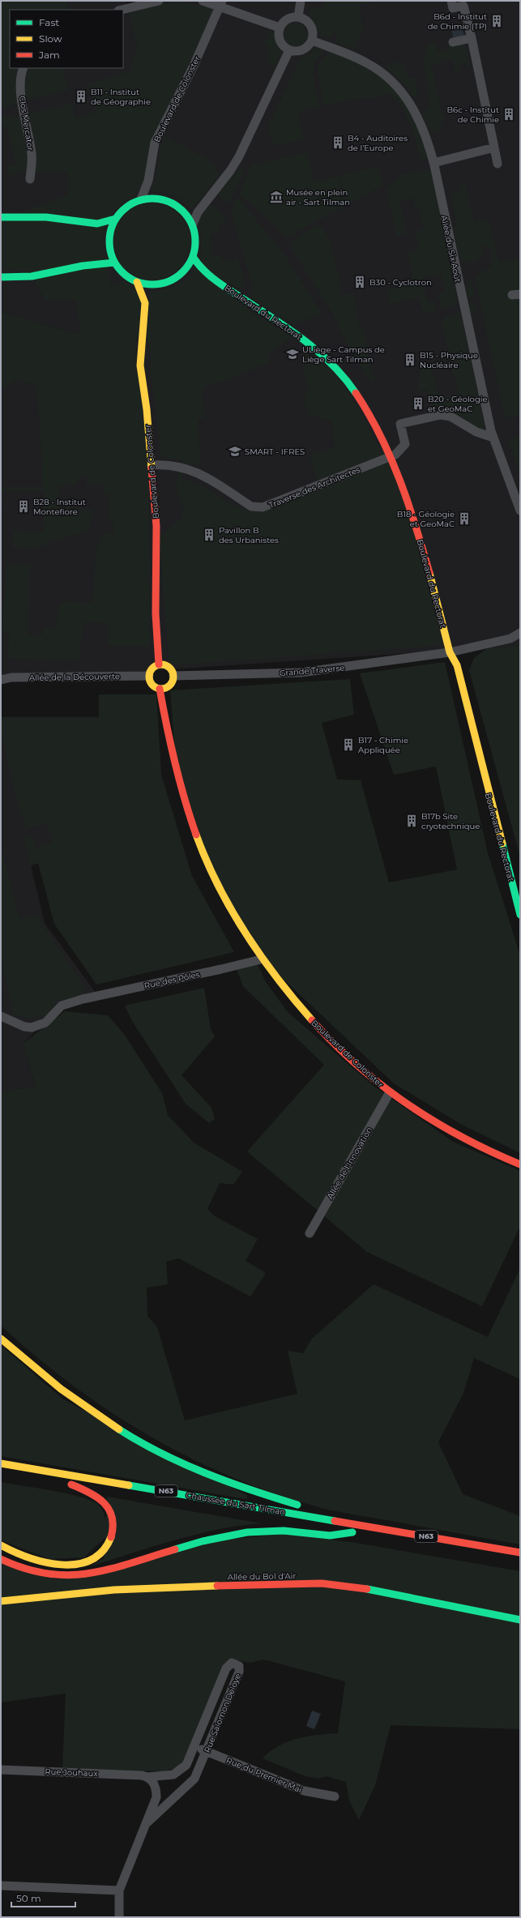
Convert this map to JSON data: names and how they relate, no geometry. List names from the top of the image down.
{
  "streets": {
    "main road": [
      "Boulevard de Colonster",
      "Boulevard du Rectorat",
      "N63",
      "Chaussée du Sart Tilman",
      "Allée du Bol d'Air"
    ],
    "street": [
      "Clos Mercator",
      "Allée du Six Août",
      "Traverse des Architectes",
      "Grande Traverse",
      "Allée de la Découverte",
      "Rue des Pôles",
      "Allée de l'Innovation",
      "Rue Salomon Deloye",
      "Rue Jouhaux",
      "Rue du Premier Mai"
    ]
  },
  "crossings": [
    ["Boulevard de Colonster", "Boulevard du Rectorat"],
    ["Boulevard de Colonster", "Traverse des Architectes"],
    ["Boulevard de Colonster", "Grande Traverse"],
    ["Boulevard de Colonster", "Allée de la Découverte"],
    ["Boulevard de Colonster", "Rue des Pôles"],
    ["Boulevard de Colonster", "Allée de l'Innovation"],
    ["Boulevard du Rectorat", "Traverse des Architectes"],
    ["Boulevard du Rectorat", "Grande Traverse"],
    ["Grande Traverse", "Allée de la Découverte"],
    ["N63", "Chaussée du Sart Tilman"],
    ["Rue Salomon Deloye", "Rue Jouhaux"],
    ["Rue Salomon Deloye", "Rue du Premier Mai"]
  ],
  "places": {
    "building": [
      "B6d - Institut de Chimie (TP)",
      "B11 - Institut de Géographie",
      "B6c - Institut de Chimie",
      "B4 - Auditoires de l'Europe",
      "B30 - Cyclotron",
      "B15 - Physique Nucléaire",
      "B20 - Géologie et GeoMaC",
      "B28 - Institut Montefiore",
      "B18 - Géologie et GeoMaC",
      "Pavillon B des Urbanistes",
      "B17 - Chimie Appliquée",
      "B17b Site cryotechnique"
    ],
    "museum": ["Musée en plein air - Sart Tilman"],
    "school or university": ["ULiège - Campus de Liège Sart Tilman", "SMART - IFRES"]
  },
  "legend": ["Fast", "Slow", "Jam"],
  "scale_bar": "50 m"
}
